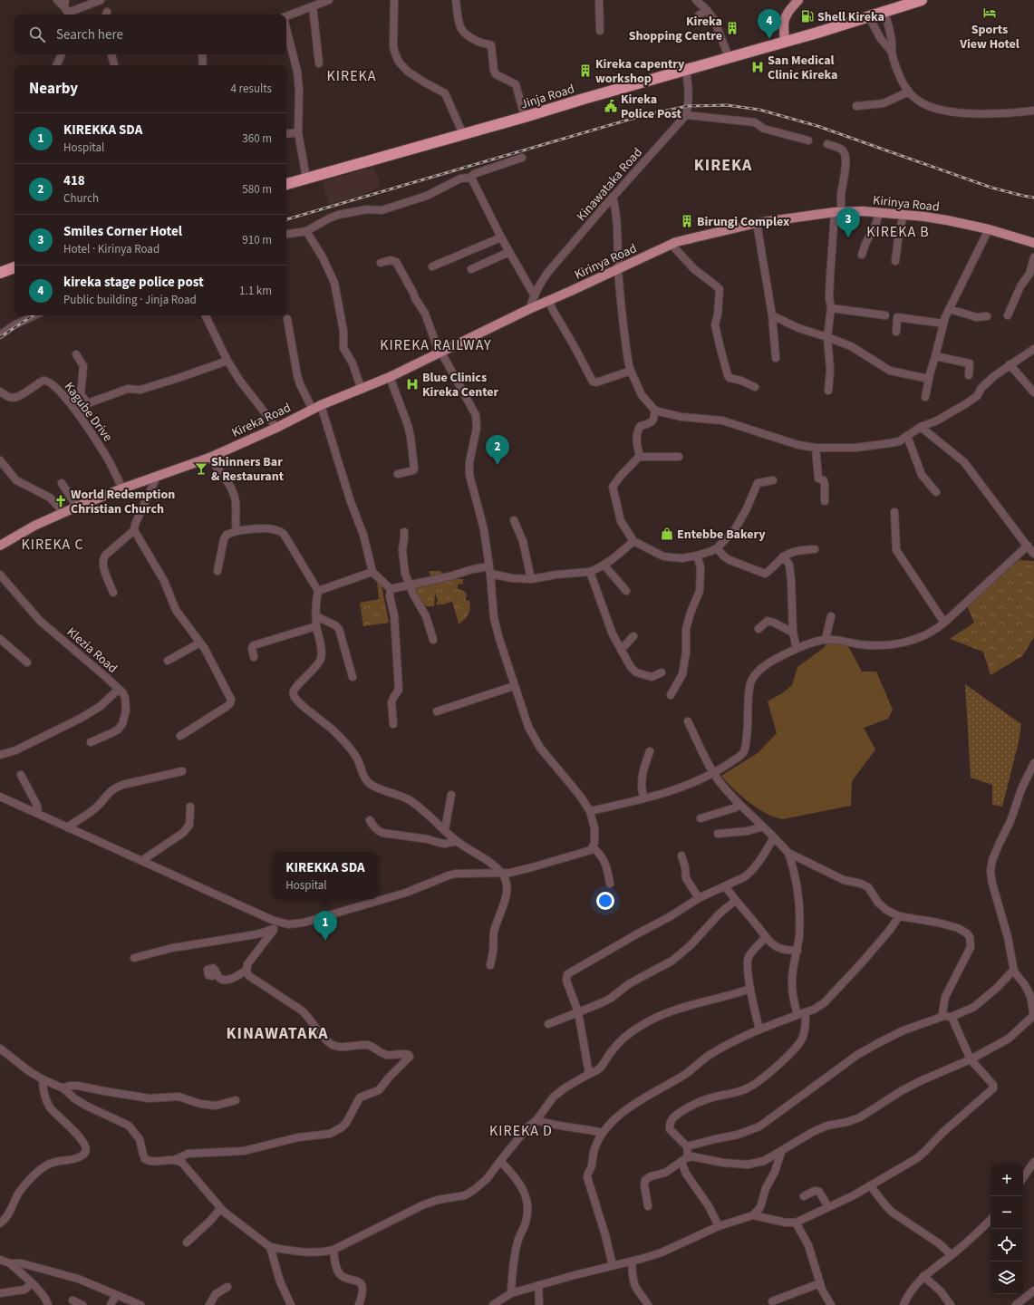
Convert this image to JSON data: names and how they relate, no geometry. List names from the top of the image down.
{
  "streets": {
    "highway": ["Jinja Road"],
    "main road": ["Kirinya Road", "Kireka Road"],
    "street": ["Kinawataka Road", "Kagube Drive", "Klezia Road"]
  },
  "crossings": [
    ["Kinawataka Road", "Kirinya Road"],
    ["Kinawataka Road", "Kireka Road"],
    ["Kirinya Road", "Kireka Road"],
    ["Kagube Drive", "Kireka Road"]
  ],
  "districts": [
    "KIREKA",
    "KIREKA",
    "KIREKA B",
    "KIREKA RAILWAY",
    "KIREKA C",
    "KINAWATAKA",
    "KIREKA D"
  ],
  "places": {
    "hotel": ["Sports View Hotel"],
    "fuel station": ["Shell Kireka"],
    "building": ["Kireka Shopping Centre", "Kireka capentry workshop", "Birungi Complex"],
    "hospital": ["San Medical Clinic Kireka", "Blue Clinics Kireka Center"],
    "public building": ["Kireka Police Post"],
    "bar": ["Shinners Bar & Restaurant"],
    "church": ["World Redemption Christian Church"],
    "shop": ["Entebbe Bakery"]
  },
  "page": {
    "pins": [
      "4",
      "3",
      "2",
      "1"
    ],
    "search": "Search here",
    "heading": ["Nearby", "4 results"],
    "list": [
      {
        "mark": "1",
        "name": "KIREKKA SDA",
        "note": "Hospital",
        "value": "360 m"
      },
      {
        "mark": "2",
        "name": "418",
        "note": "Church",
        "value": "580 m"
      },
      {
        "mark": "3",
        "name": "Smiles Corner Hotel",
        "note": "Hotel · Kirinya Road",
        "value": "910 m"
      },
      {
        "mark": "4",
        "name": "kireka stage police post",
        "note": "Public building · Jinja Road",
        "value": "1.1 km"
      }
    ],
    "popup": ["KIREKKA SDA", "Hospital"],
    "map_buttons": ["+", "−"]
  }
}
